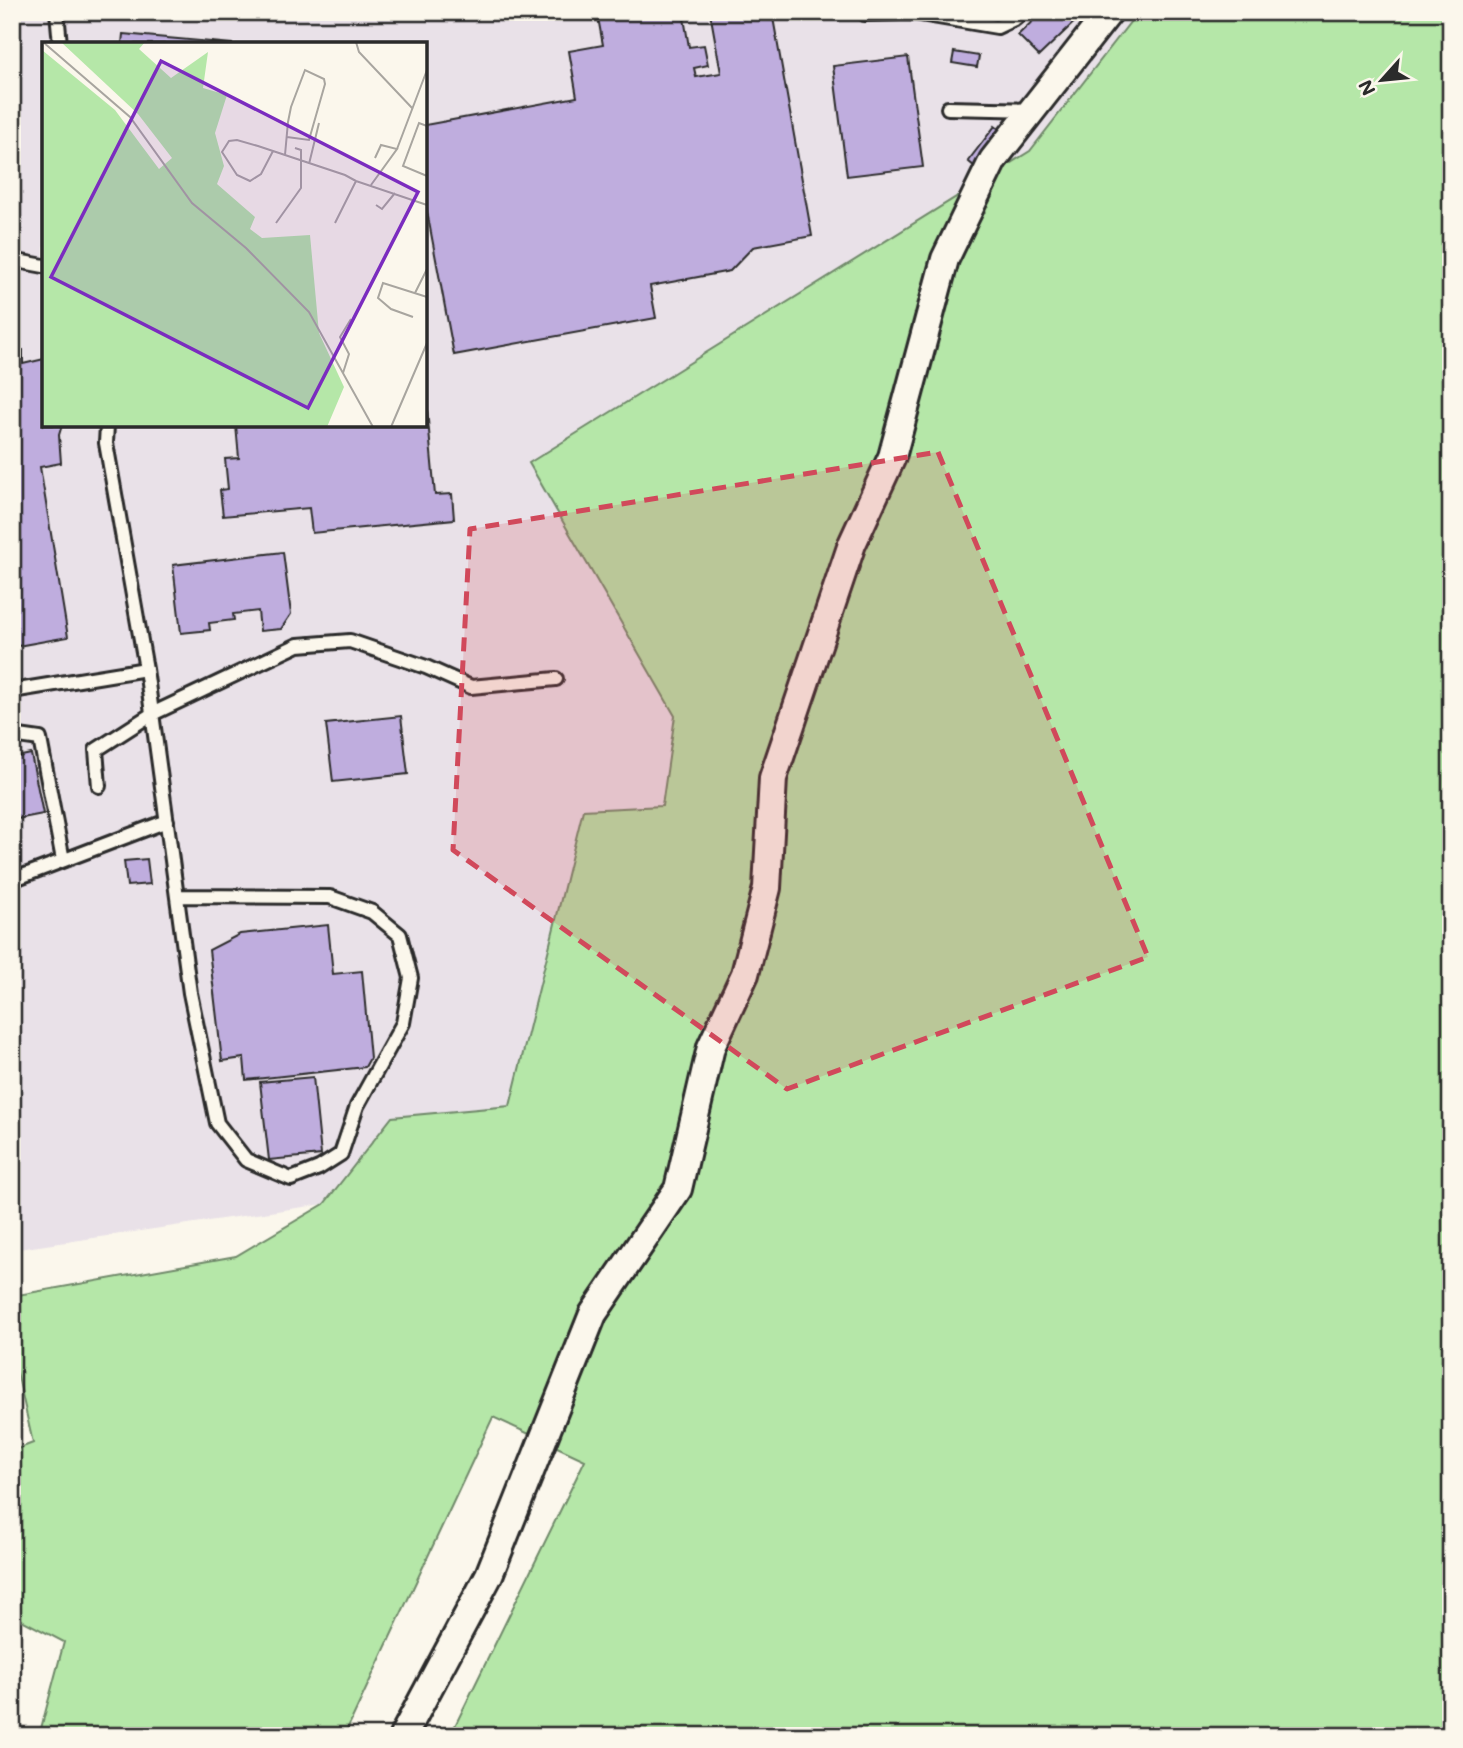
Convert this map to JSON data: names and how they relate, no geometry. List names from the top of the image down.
{
  "north": "bottom left"
}
